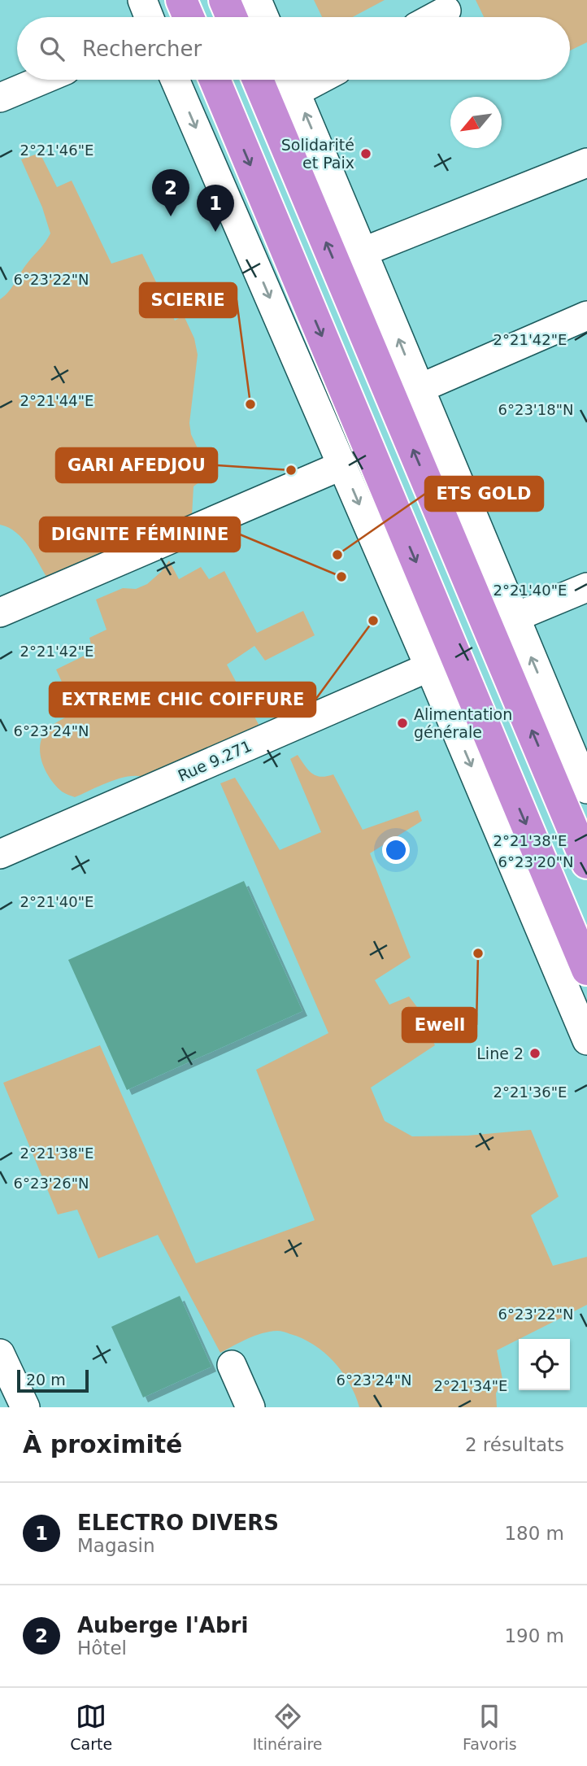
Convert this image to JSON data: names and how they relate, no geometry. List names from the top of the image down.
{
  "streets": {
    "street": ["Rue 9.271"]
  },
  "places": [
    "Solidarité et Paix",
    "SCIERIE",
    "GARI AFEDJOU",
    "ETS GOLD",
    "DIGNITE FÉMININE",
    "EXTREME CHIC COIFFURE",
    "Alimentation générale",
    "Ewell",
    "Line 2"
  ],
  "scale_bar": "20 m",
  "north": "bottom left",
  "page": {
    "search": "Rechercher",
    "pins": ["2", "1"],
    "scale": "20 m",
    "heading": ["À proximité", "2 résultats"],
    "list": [
      {
        "mark": "1",
        "name": "ELECTRO DIVERS",
        "note": "Magasin",
        "value": "180 m"
      },
      {
        "mark": "2",
        "name": "Auberge l'Abri",
        "note": "Hôtel",
        "value": "190 m"
      }
    ],
    "nav": ["Carte", "Itinéraire", "Favoris"]
  },
  "coordinates": [
    "2°21'46\"E",
    "6°23'22\"N",
    "2°21'42\"E",
    "2°21'44\"E",
    "6°23'18\"N",
    "2°21'40\"E",
    "6°23'24\"N",
    "2°21'38\"E",
    "6°23'20\"N",
    "2°21'36\"E",
    "6°23'26\"N",
    "2°21'34\"E"
  ]
}
